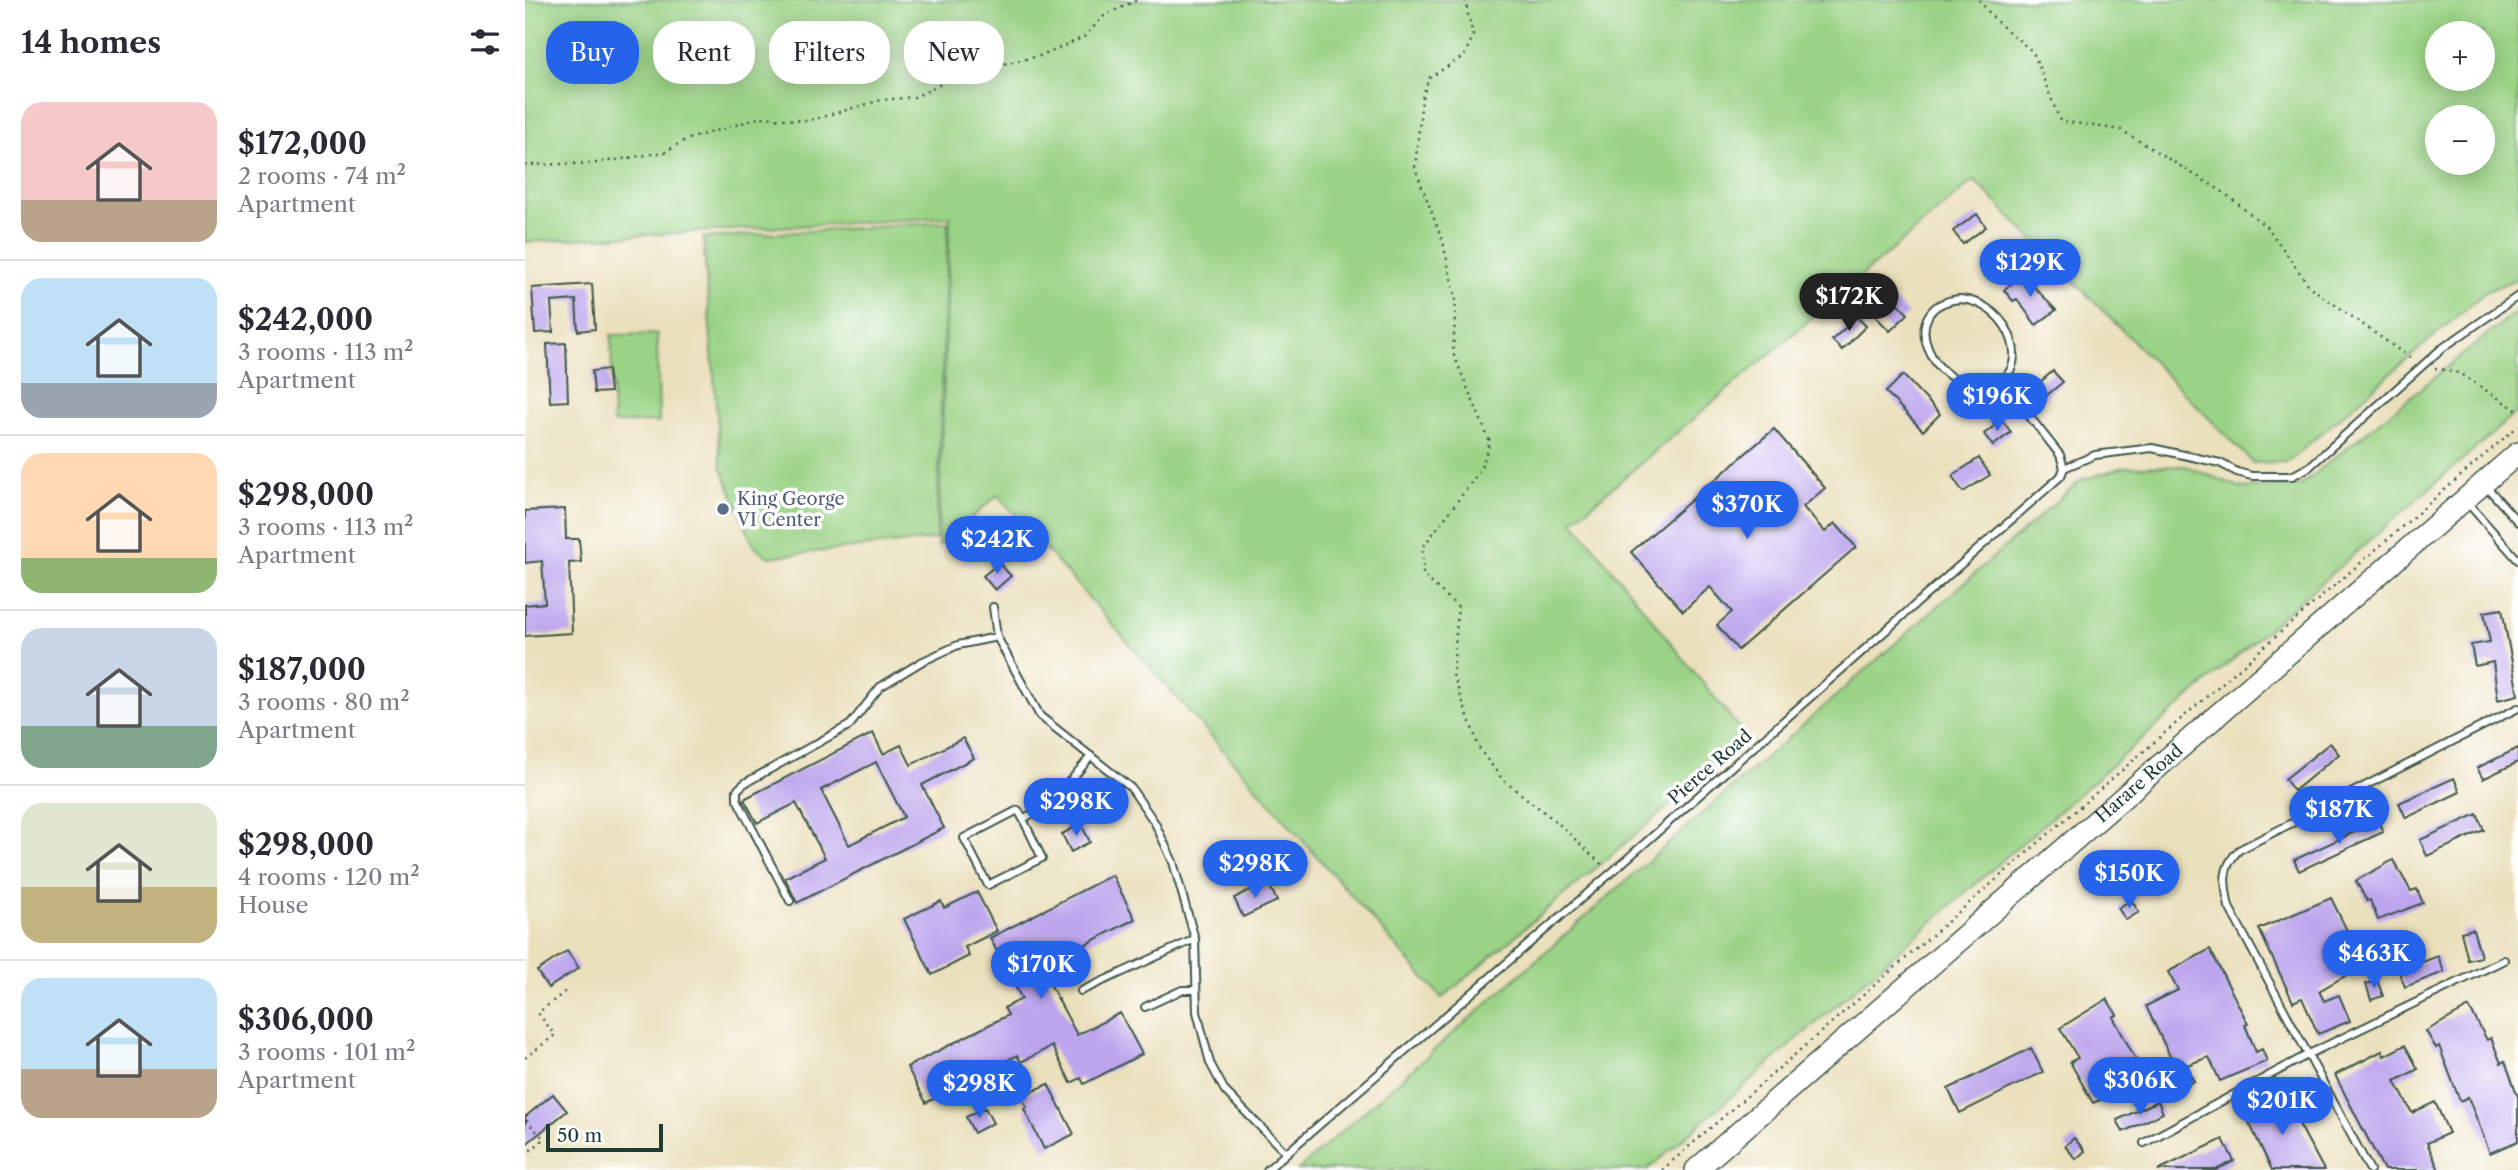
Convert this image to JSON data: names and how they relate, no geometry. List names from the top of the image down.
{
  "streets": {
    "highway": ["Harare Road"],
    "lane": ["Pierce Road"]
  },
  "places": ["King George VI Center"],
  "scale_bar": "50 m",
  "page": {
    "heading": "14 homes",
    "map_buttons": ["+", "−"],
    "chip": [
      "Buy",
      "Rent",
      "Filters",
      "New"
    ],
    "list": [
      {
        "name": "$172,000",
        "note": "2 rooms · 74 m² · Apartment"
      },
      {
        "name": "$242,000",
        "note": "3 rooms · 113 m² · Apartment"
      },
      {
        "name": "$298,000",
        "note": "3 rooms · 113 m² · Apartment"
      },
      {
        "name": "$187,000",
        "note": "3 rooms · 80 m² · Apartment"
      },
      {
        "name": "$298,000",
        "note": "4 rooms · 120 m² · House"
      },
      {
        "name": "$306,000",
        "note": "3 rooms · 101 m² · Apartment"
      }
    ],
    "price": [
      "$129K",
      "$172K",
      "$196K",
      "$370K",
      "$242K",
      "$298K",
      "$187K",
      "$298K",
      "$150K",
      "$463K",
      "$170K",
      "$306K",
      "$298K",
      "$201K"
    ],
    "scale": "50 m"
  }
}
